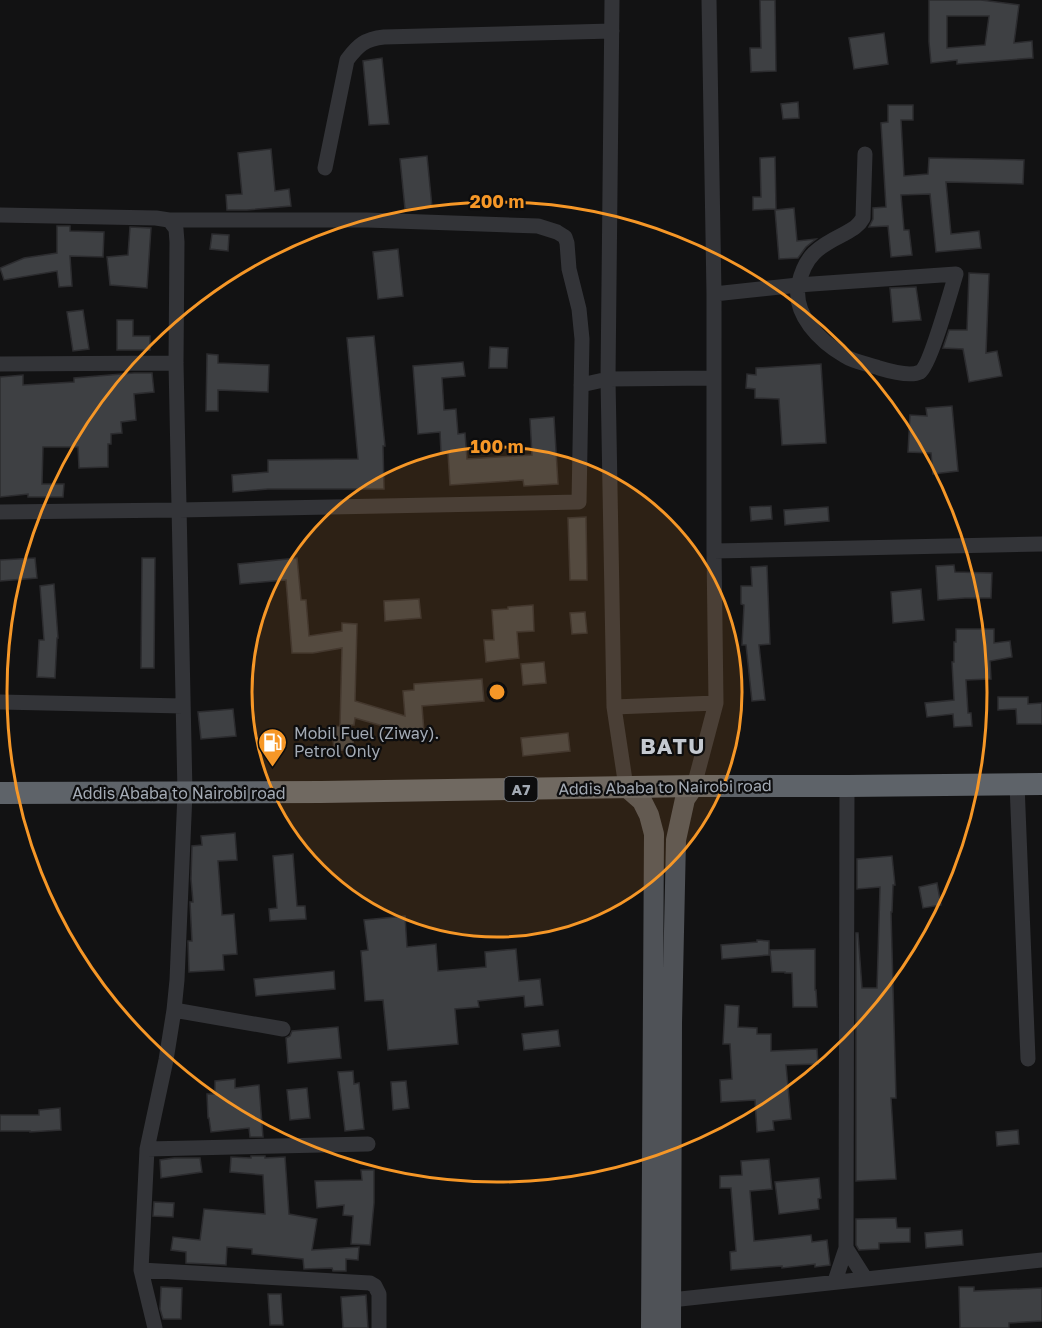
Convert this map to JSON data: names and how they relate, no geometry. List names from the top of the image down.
{
  "streets": {
    "highway": ["Addis Ababa to Nairobi road", "A7"]
  },
  "districts": ["BATU"],
  "places": {
    "fuel station": ["Mobil Fuel (Ziway). Petrol Only"]
  },
  "rings": ["200 m", "100 m"]
}
